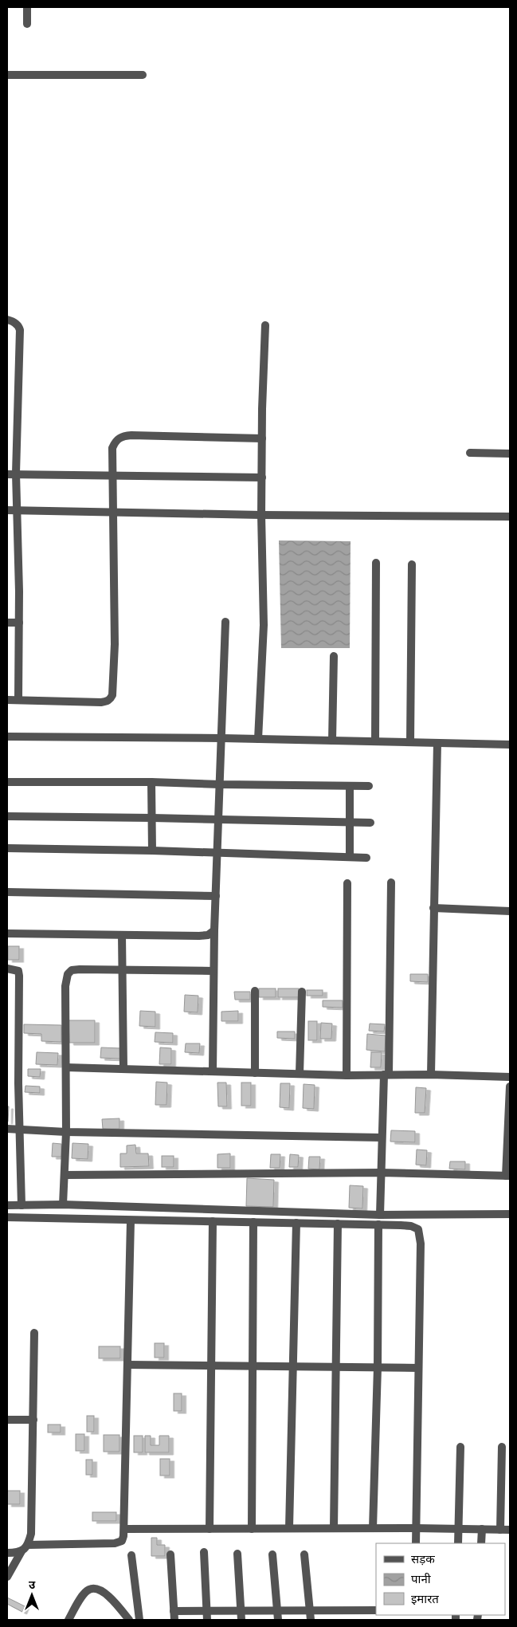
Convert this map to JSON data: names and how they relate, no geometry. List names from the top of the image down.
{
  "legend": ["सड़क", "पानी", "इमारत"],
  "north": "top"
}
